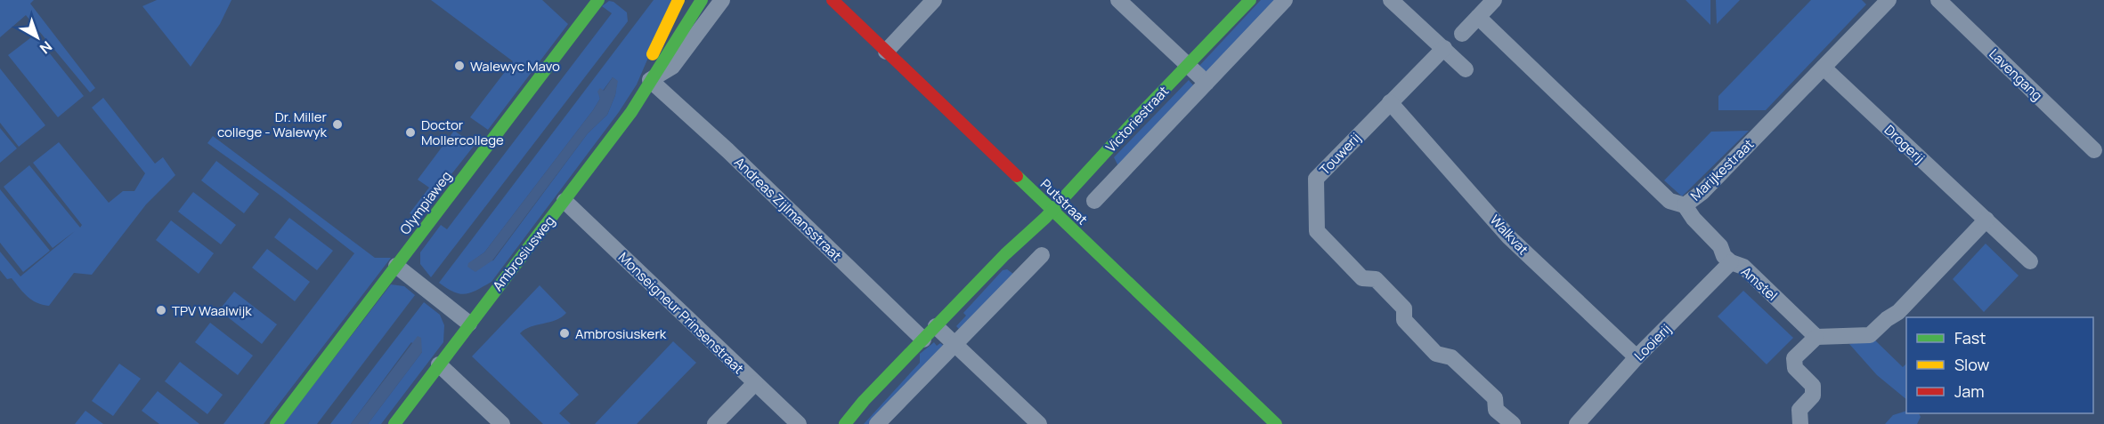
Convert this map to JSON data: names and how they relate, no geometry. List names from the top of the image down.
{
  "streets": {
    "street": [
      "Lavengang",
      "Victoriestraat",
      "Drogerij",
      "Touwerij",
      "Marijkestraat",
      "Putstraat",
      "Olympiaweg",
      "Andreas Zijlmansstraat",
      "Walkvat",
      "Ambrosiusweg",
      "Amstel",
      "Monseigneur Prinsenstraat",
      "Looierij"
    ]
  },
  "crossings": [
    ["Victoriestraat", "Putstraat"],
    ["Victoriestraat", "Andreas Zijlmansstraat"],
    ["Drogerij", "Marijkestraat"],
    ["Touwerij", "Walkvat"],
    ["Marijkestraat", "Amstel"],
    ["Andreas Zijlmansstraat", "Ambrosiusweg"],
    ["Walkvat", "Looierij"],
    ["Ambrosiusweg", "Monseigneur Prinsenstraat"],
    ["Amstel", "Looierij"]
  ],
  "places": [
    "Walewyc Mavo",
    "Dr. Miller college - Walewyk",
    "Doctor Mollercollege",
    "TPV Waalwijk",
    "Ambrosiuskerk"
  ],
  "legend": ["Fast", "Slow", "Jam"],
  "north": "bottom right"
}
